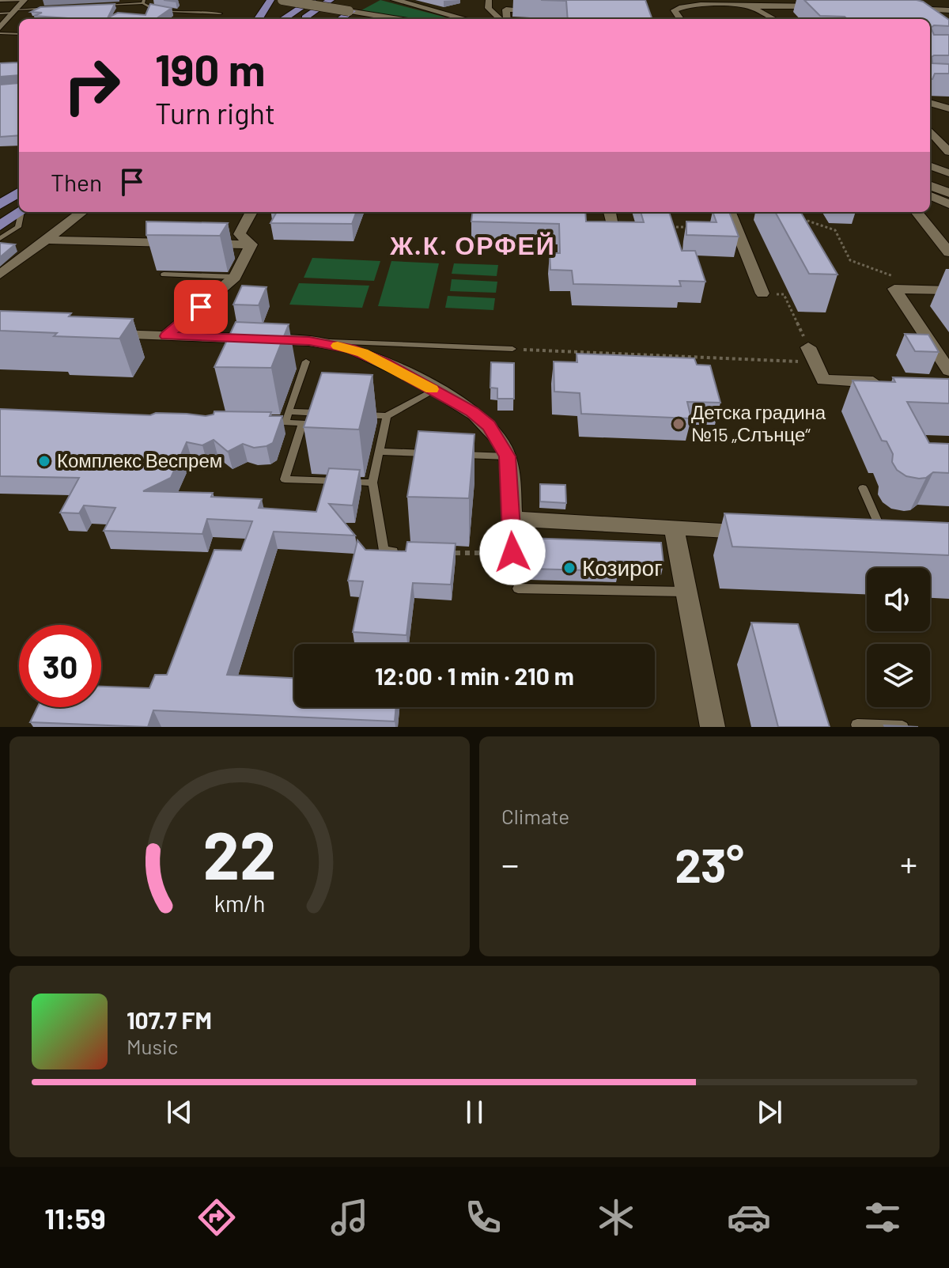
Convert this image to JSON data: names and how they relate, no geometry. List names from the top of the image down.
{
  "districts": ["Ж.К. ОРФЕЙ"],
  "places": ["Детска градина №15 „Слънце“", "Комплекс Веспрем", "Козирог"],
  "page": {
    "turn": ["190 m", "Turn right"],
    "then": "Then",
    "limit": "30",
    "trip": "12:00 · 1 min · 210 m",
    "tile": "Climate",
    "heat": ["−", "23°", "+"],
    "song": ["107.7 FM", "Music"],
    "tabs": "11:59",
    "gauge": ["22", "km/h"]
  }
}
